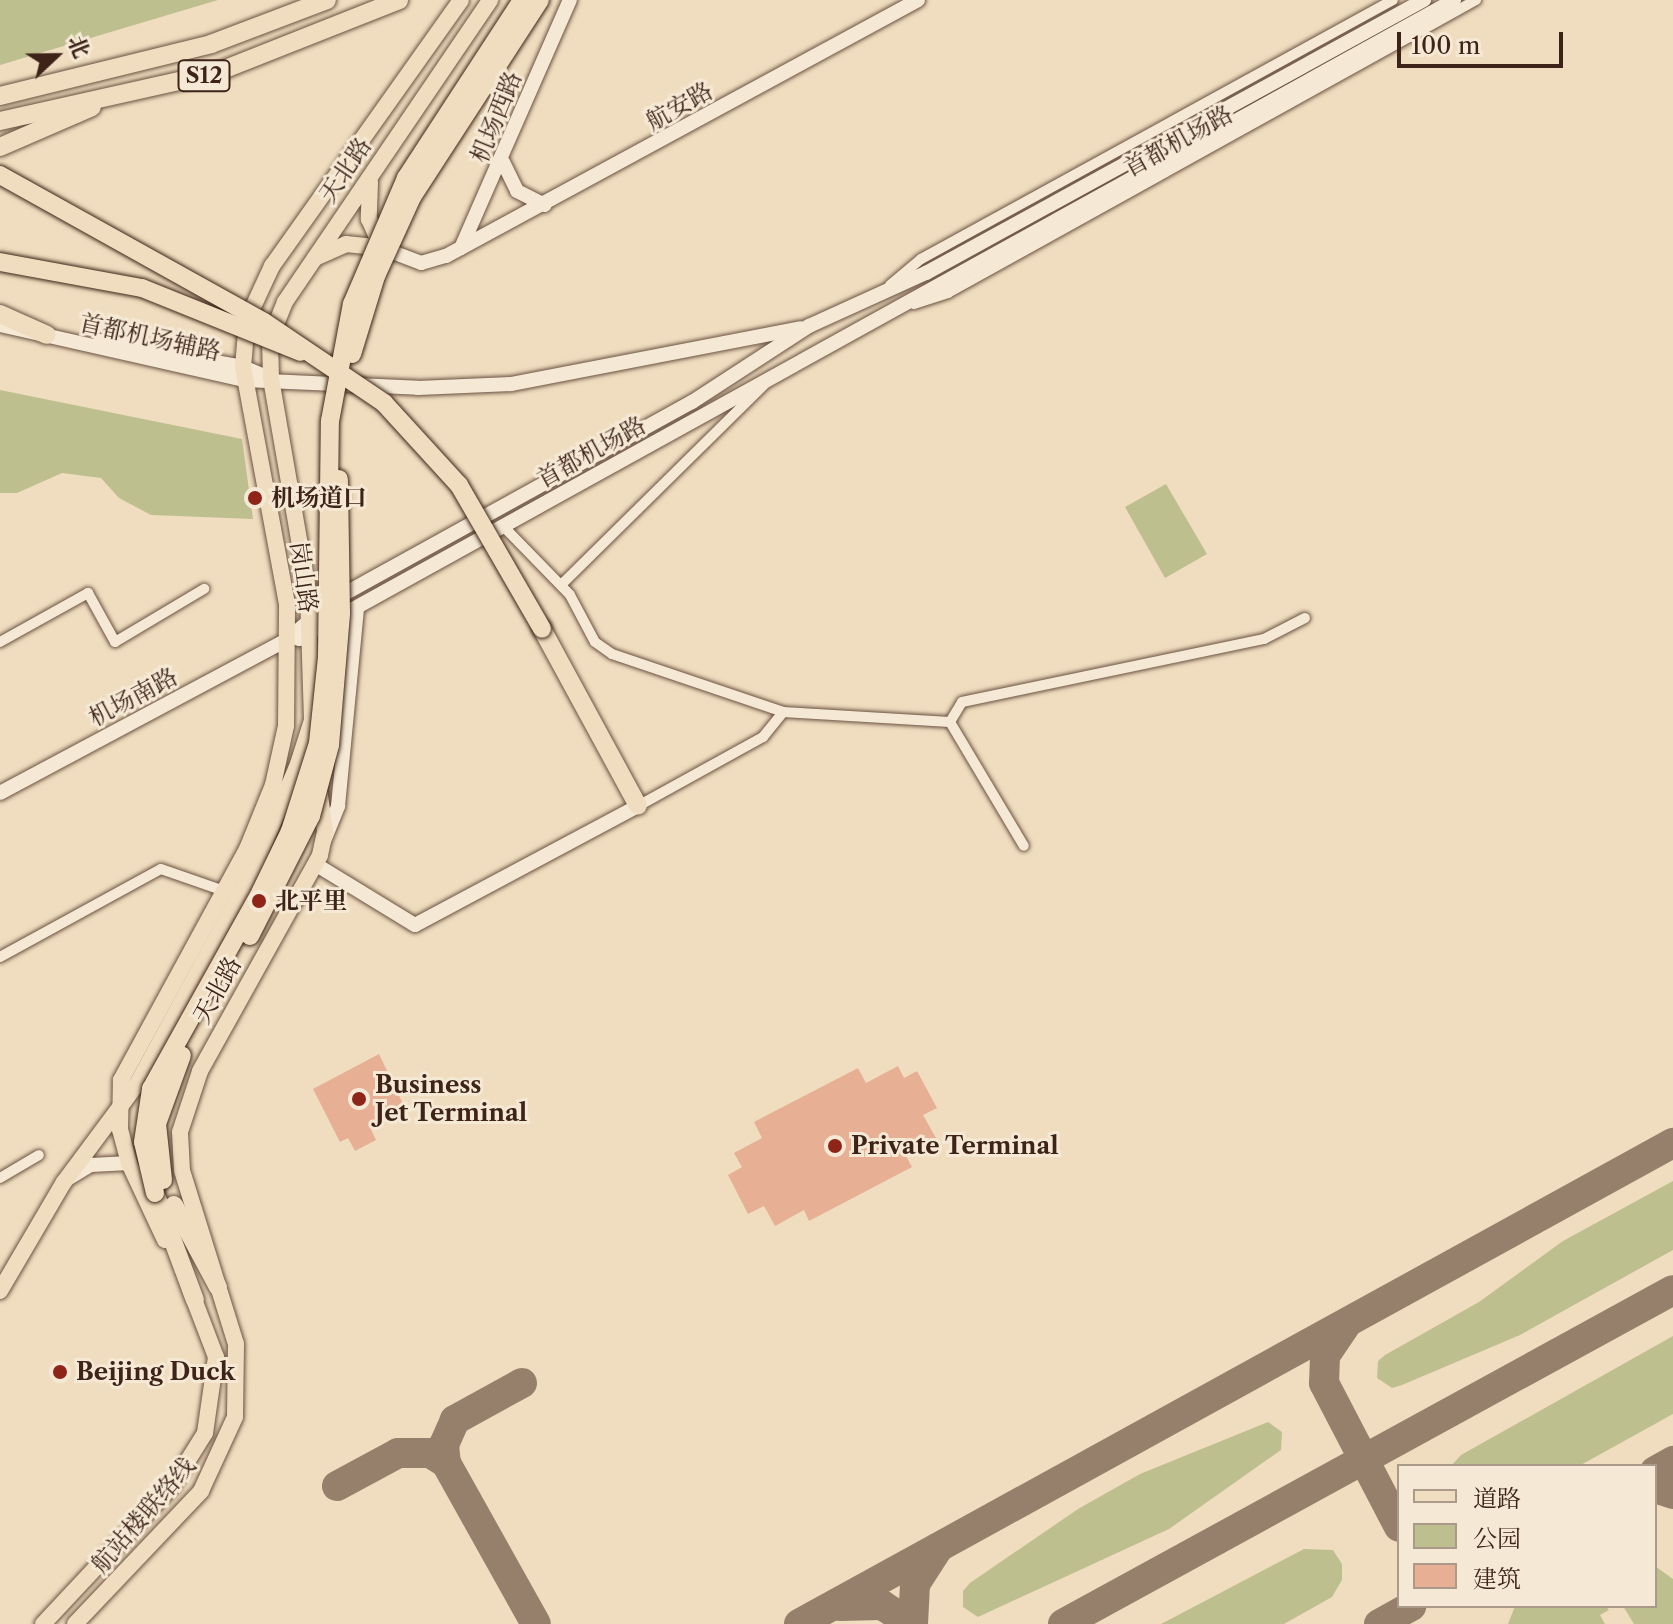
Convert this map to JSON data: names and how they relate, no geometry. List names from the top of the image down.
{
  "streets": {
    "highway": ["S12"],
    "main road": ["天北路", "岗山路", "航站楼联络线"],
    "street": [
      "航安路",
      "机场西路",
      "首都机场路",
      "首都机场辅路",
      "机场南路"
    ]
  },
  "crossings": [
    ["航安路", "机场西路"],
    ["首都机场路", "天北路"],
    ["首都机场路", "首都机场辅路"],
    ["首都机场路", "岗山路"],
    ["首都机场路", "机场南路"],
    ["天北路", "首都机场辅路"],
    ["天北路", "岗山路"],
    ["天北路", "机场南路"],
    ["天北路", "航站楼联络线"],
    ["首都机场辅路", "岗山路"],
    ["岗山路", "机场南路"]
  ],
  "places": [
    "机场道口",
    "北平里",
    "Business Jet Terminal",
    "Private Terminal",
    "Beijing Duck"
  ],
  "legend": ["道路", "公园", "建筑"],
  "scale_bar": "100 m",
  "north": "right"
}
